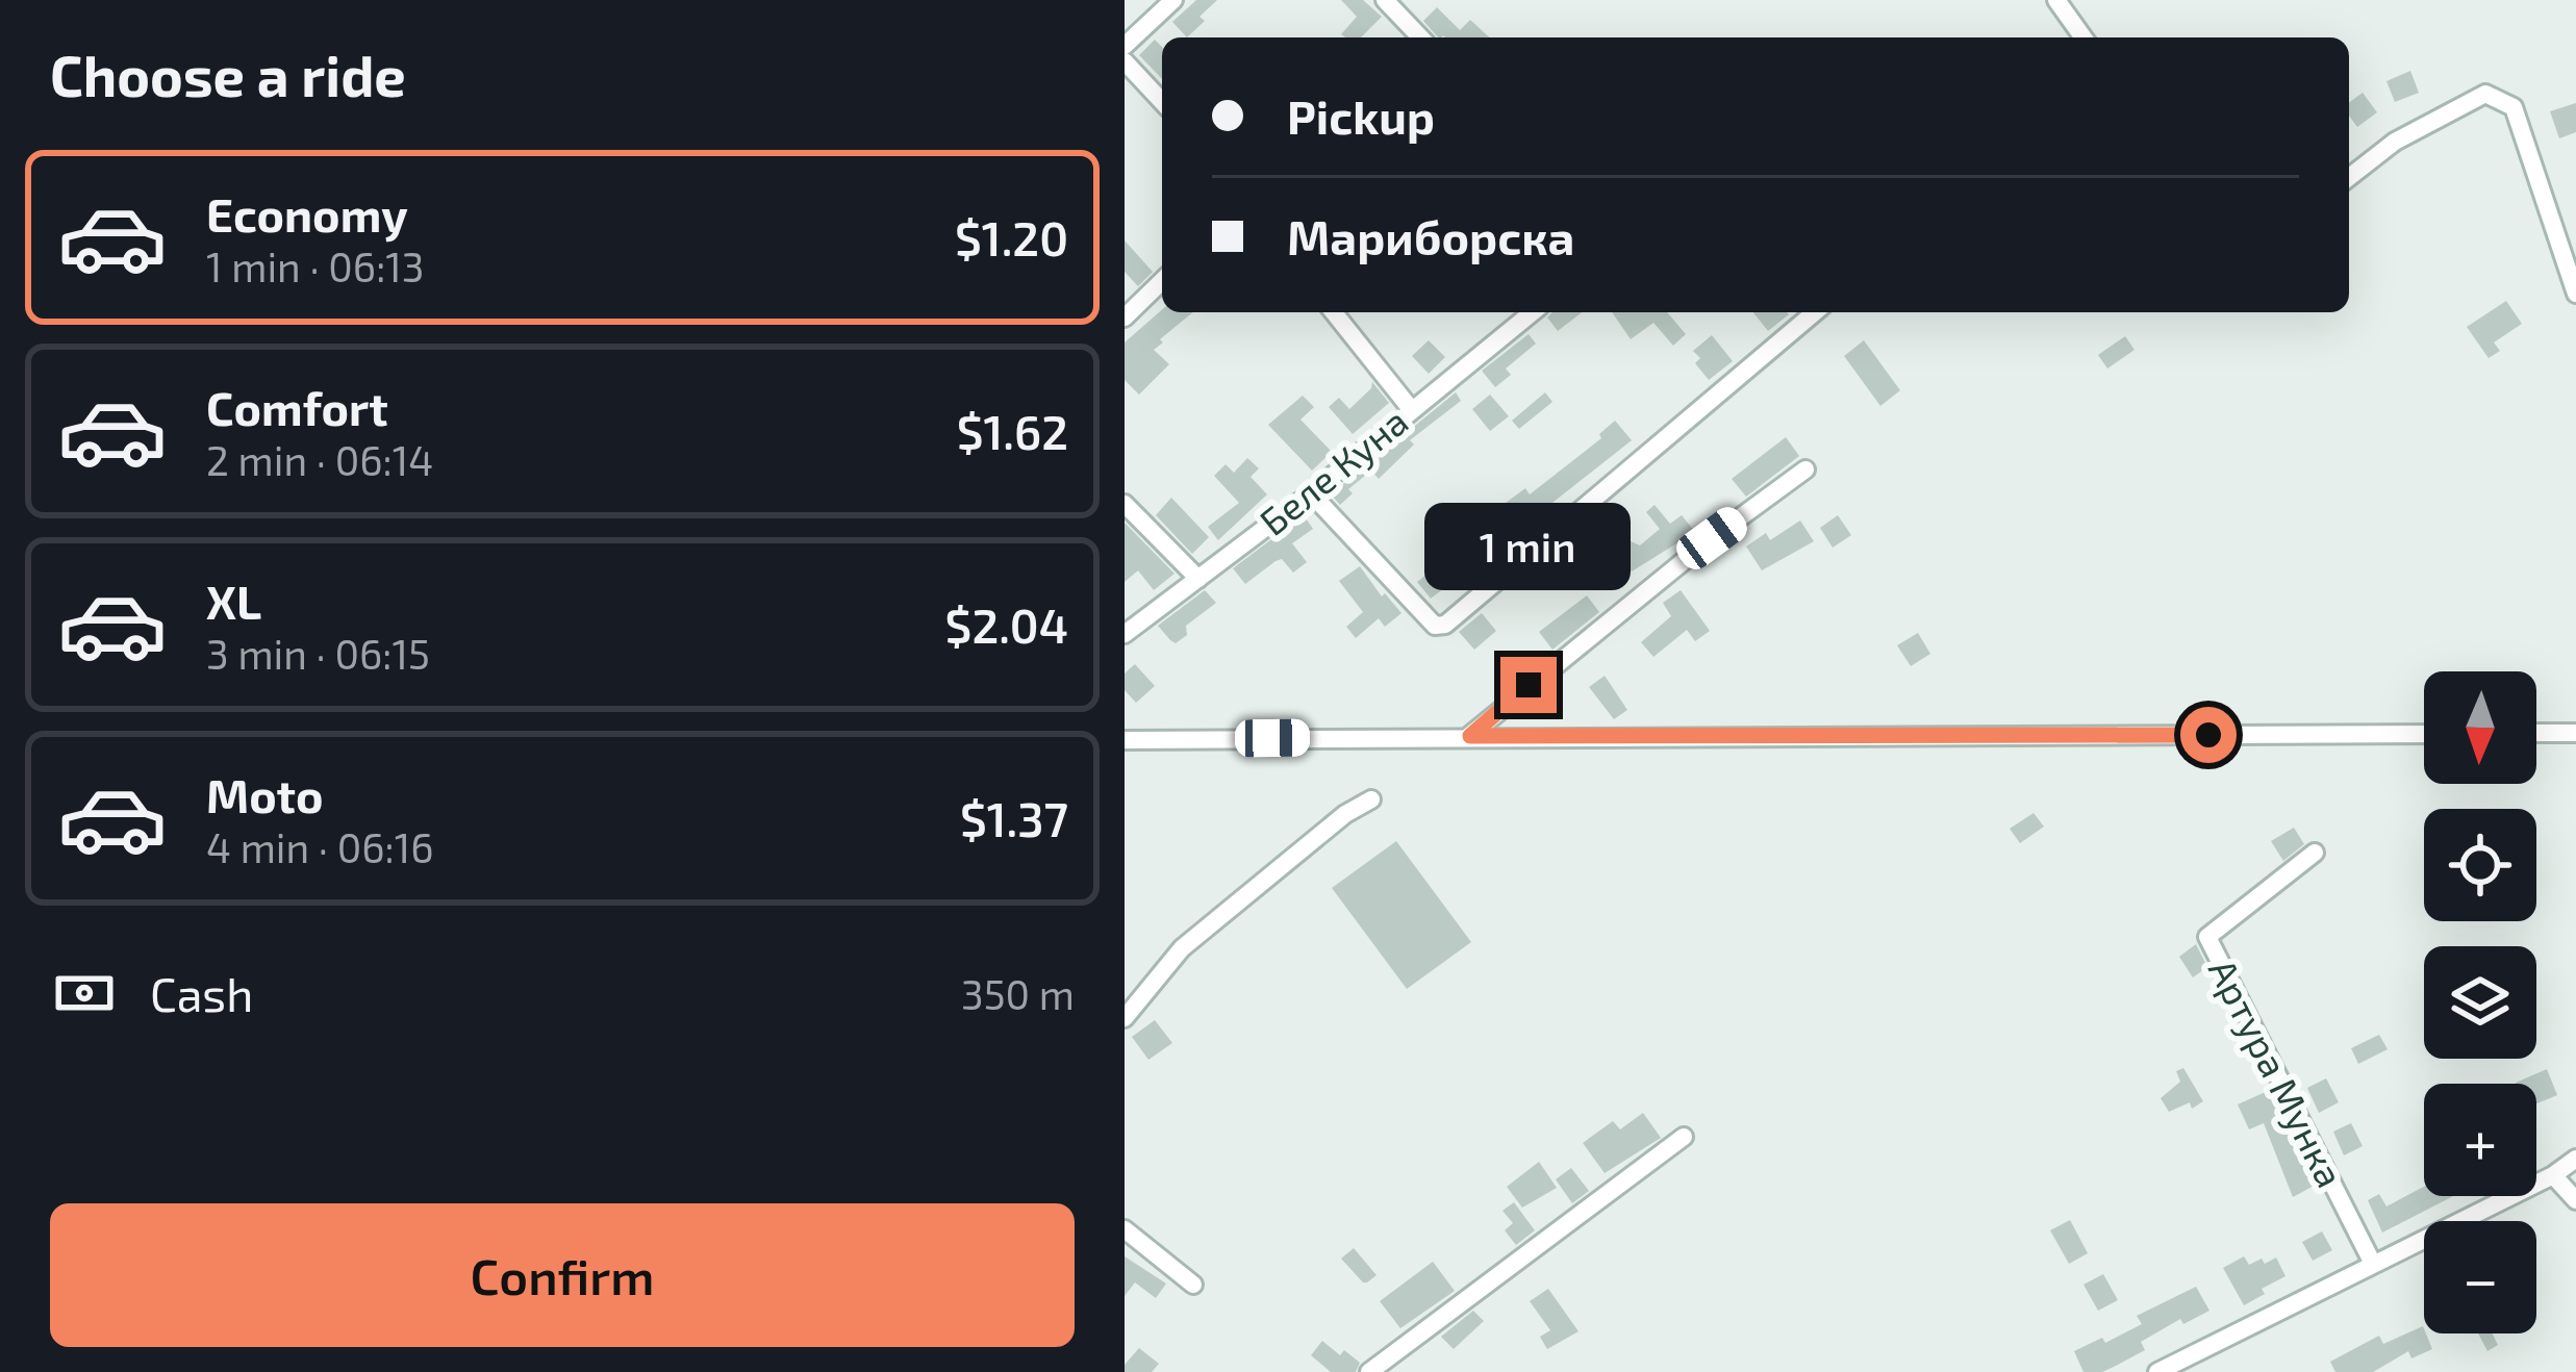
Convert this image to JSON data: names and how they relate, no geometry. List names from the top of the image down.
{
  "streets": {
    "street": ["Беле Куна", "Артура Мунка"]
  },
  "north": "bottom",
  "page": {
    "heading": "Choose a ride",
    "banner": ["Pickup", "Мариборска"],
    "list": [
      {
        "name": "Economy",
        "note": "1 min · 06:13",
        "value": "$1.20"
      },
      {
        "name": "Comfort",
        "note": "2 min · 06:14",
        "value": "$1.62"
      },
      {
        "name": "XL",
        "note": "3 min · 06:15",
        "value": "$2.04"
      },
      {
        "name": "Moto",
        "note": "4 min · 06:16",
        "value": "$1.37"
      }
    ],
    "bubble": "1 min",
    "map_buttons": ["+", "−"],
    "pay": ["Cash", "350 m"],
    "buttons": "Confirm"
  }
}
